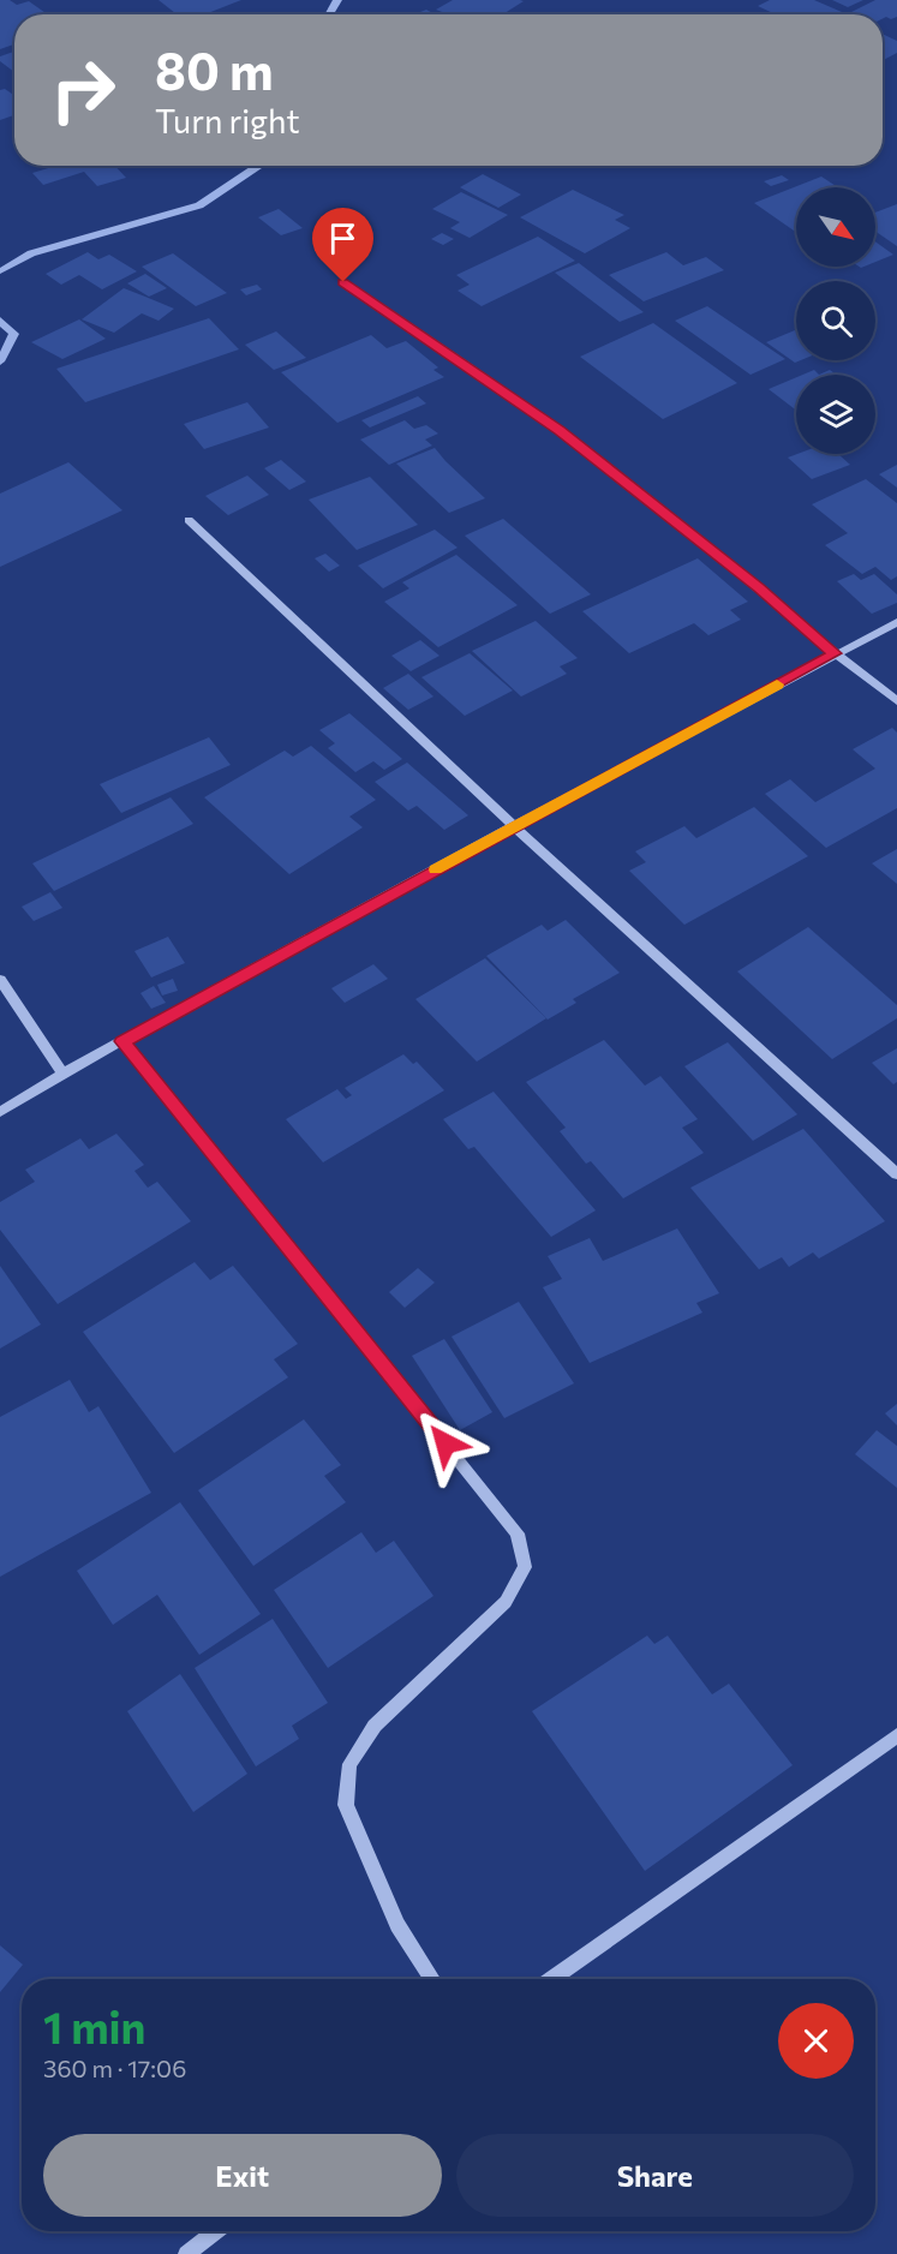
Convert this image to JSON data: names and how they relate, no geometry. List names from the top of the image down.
{
  "north": "bottom right",
  "page": {
    "turn": ["80 m", "Turn right"],
    "heading": ["1 min", "360 m · 17:06"],
    "buttons": ["Exit", "Share"]
  }
}
